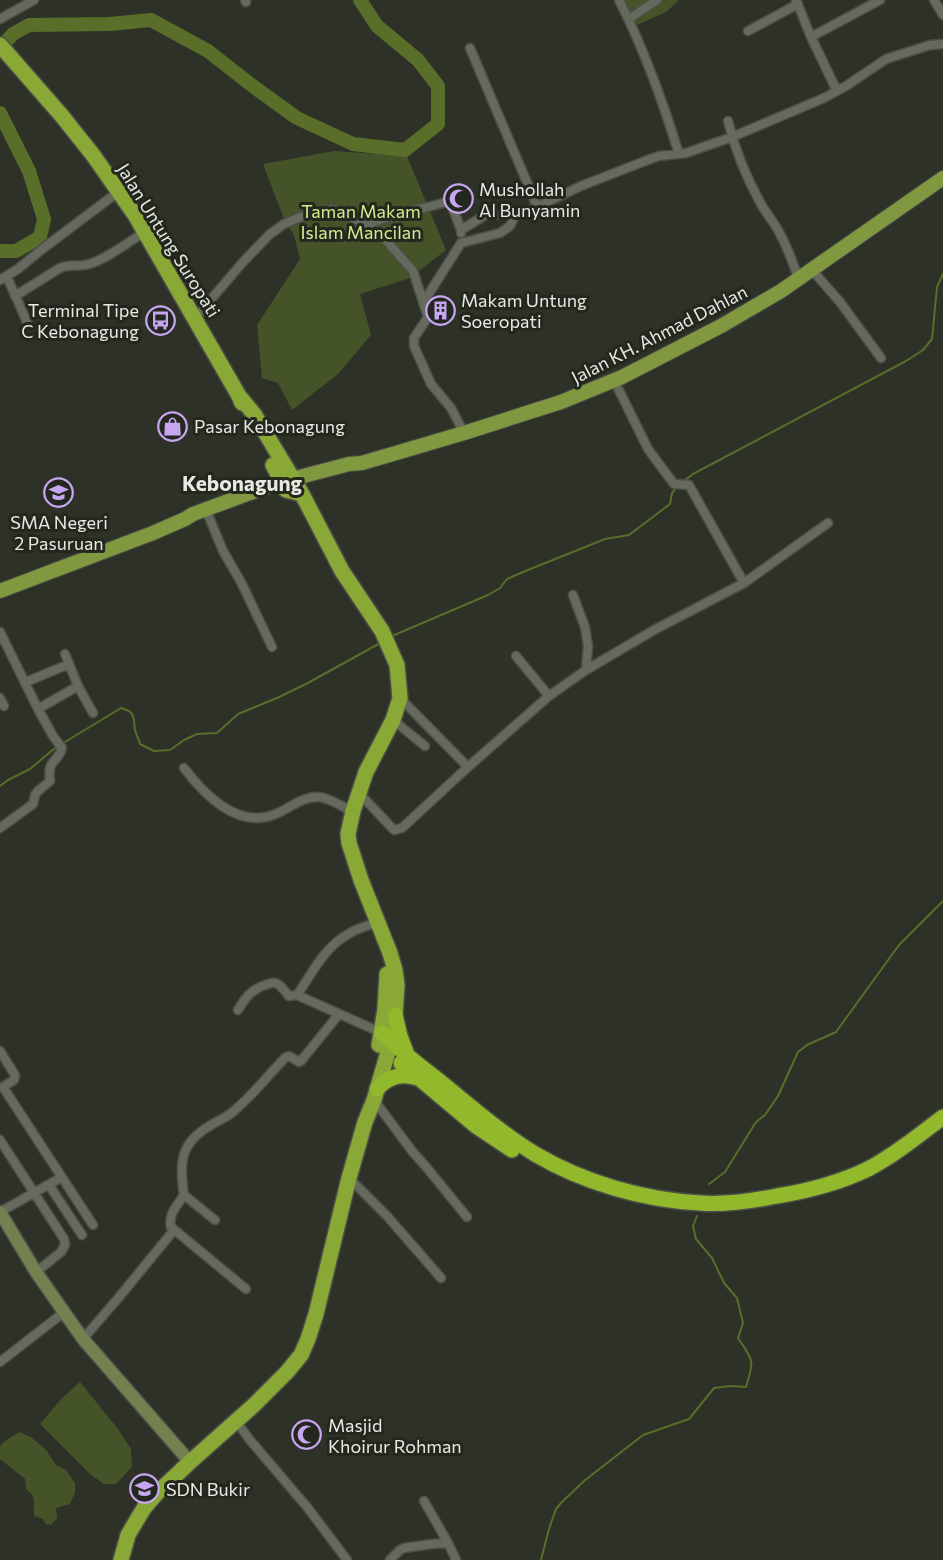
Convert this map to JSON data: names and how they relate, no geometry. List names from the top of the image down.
{
  "streets": {
    "highway": ["Jalan Untung Suropati"],
    "main road": ["Jalan KH. Ahmad Dahlan"]
  },
  "crossings": [
    ["Jalan Untung Suropati", "Jalan KH. Ahmad Dahlan"]
  ],
  "districts": ["Kebonagung"],
  "parks": ["Taman Makam Islam Mancilan"],
  "places": {
    "mosque": ["Mushollah Al Bunyamin", "Masjid Khoirur Rohman"],
    "building": ["Makam Untung Soeropati"],
    "bus stop": ["Terminal Tipe C Kebonagung"],
    "shop": ["Pasar Kebonagung"],
    "school or university": ["SMA Negeri 2 Pasuruan", "SDN Bukir"]
  }
}
